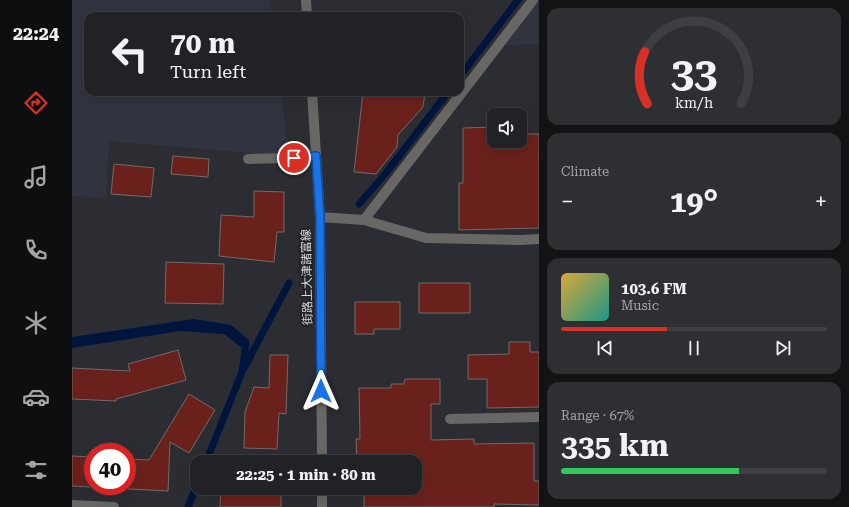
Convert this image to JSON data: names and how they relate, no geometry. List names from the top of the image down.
{
  "streets": {
    "street": ["街路上大津諸富線"]
  },
  "page": {
    "tabs": "22:24",
    "turn": ["70 m", "Turn left"],
    "tile": [
      "Climate",
      ["Range · 67%", "335 km"]
    ],
    "heat": ["−", "19°", "+"],
    "song": ["103.6 FM", "Music"],
    "limit": "40",
    "trip": "22:25 · 1 min · 80 m",
    "gauge": ["33", "km/h"]
  }
}
